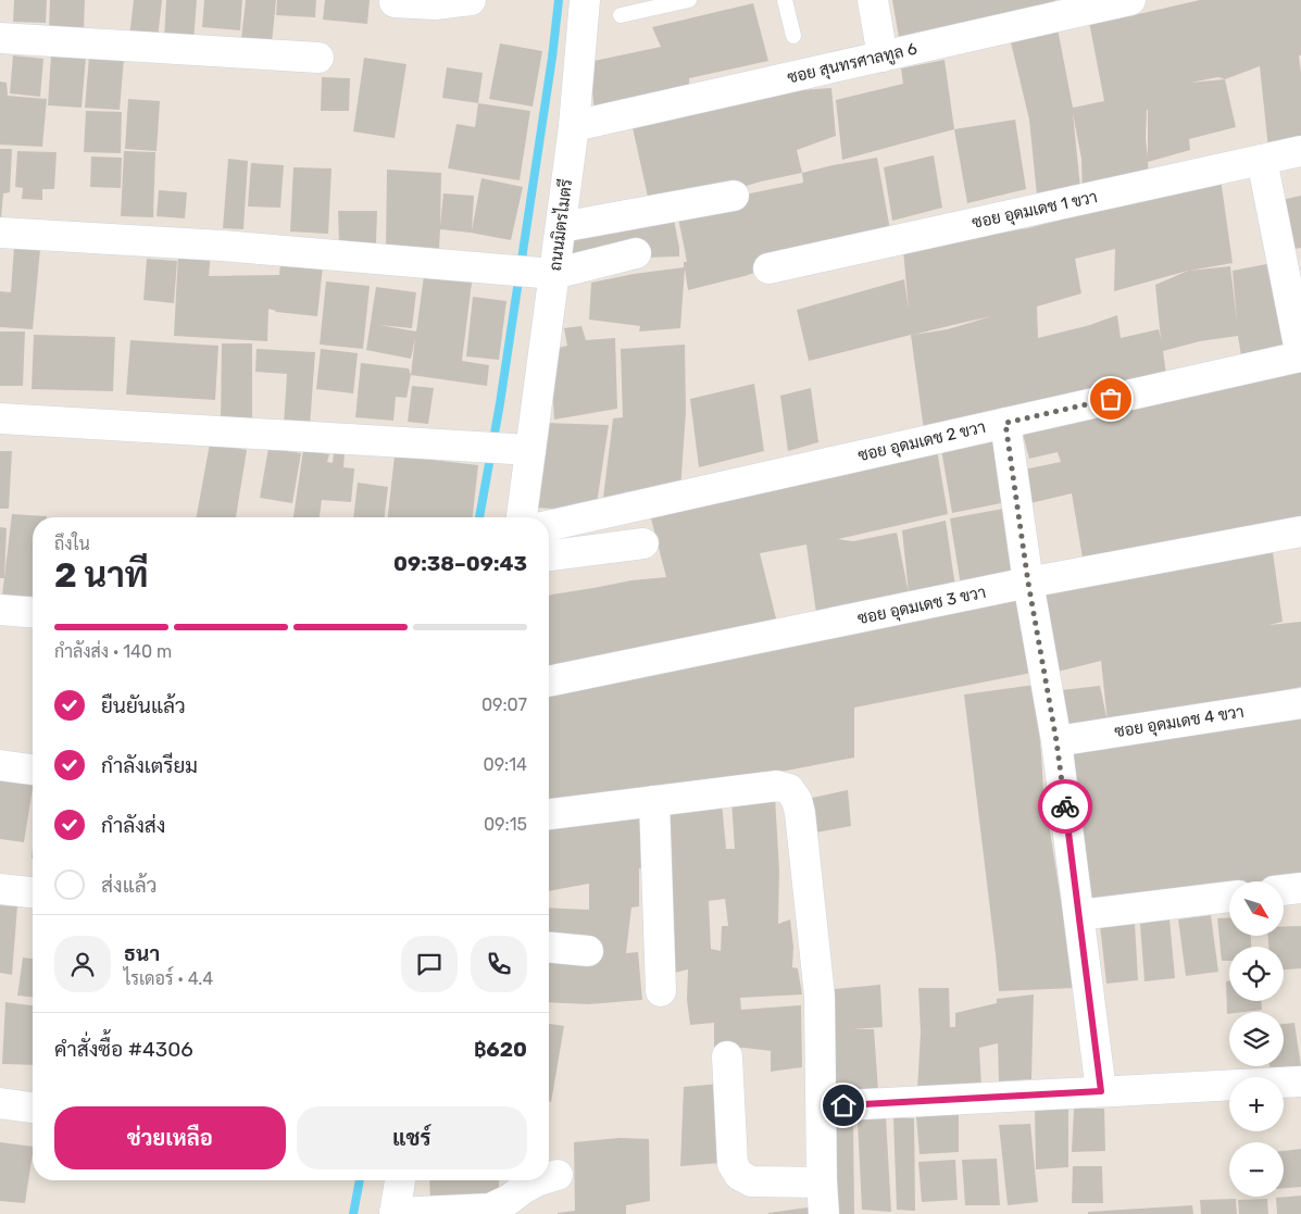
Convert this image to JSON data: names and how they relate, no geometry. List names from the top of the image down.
{
  "streets": {
    "street": [
      "ซอย สุนทรศาลทูล 6",
      "ซอย อุดมเดช 1 ขวา",
      "ถนนมิตรไมตรี",
      "ซอย อุดมเดช 2 ขวา",
      "ซอย อุดมเดช 3 ขวา",
      "ซอย อุดมเดช 4 ขวา"
    ]
  },
  "crossings": [
    ["ซอย สุนทรศาลทูล 6", "ถนนมิตรไมตรี"]
  ],
  "north": "bottom right",
  "page": {
    "heading": ["2 นาที", "ถึงใน", "09:38–09:43"],
    "panel": [
      "ธนา",
      "ไรเดอร์ · 4.4",
      "คำสั่งซื้อ #4306",
      "฿620"
    ],
    "bar": "กำลังส่ง · 140 m",
    "list": [
      ["ยืนยันแล้ว", "09:07"],
      ["กำลังเตรียม", "09:14"],
      ["กำลังส่ง", "09:15"],
      "ส่งแล้ว"
    ],
    "map_buttons": ["+", "−"],
    "buttons": ["ช่วยเหลือ", "แชร์"]
  }
}
